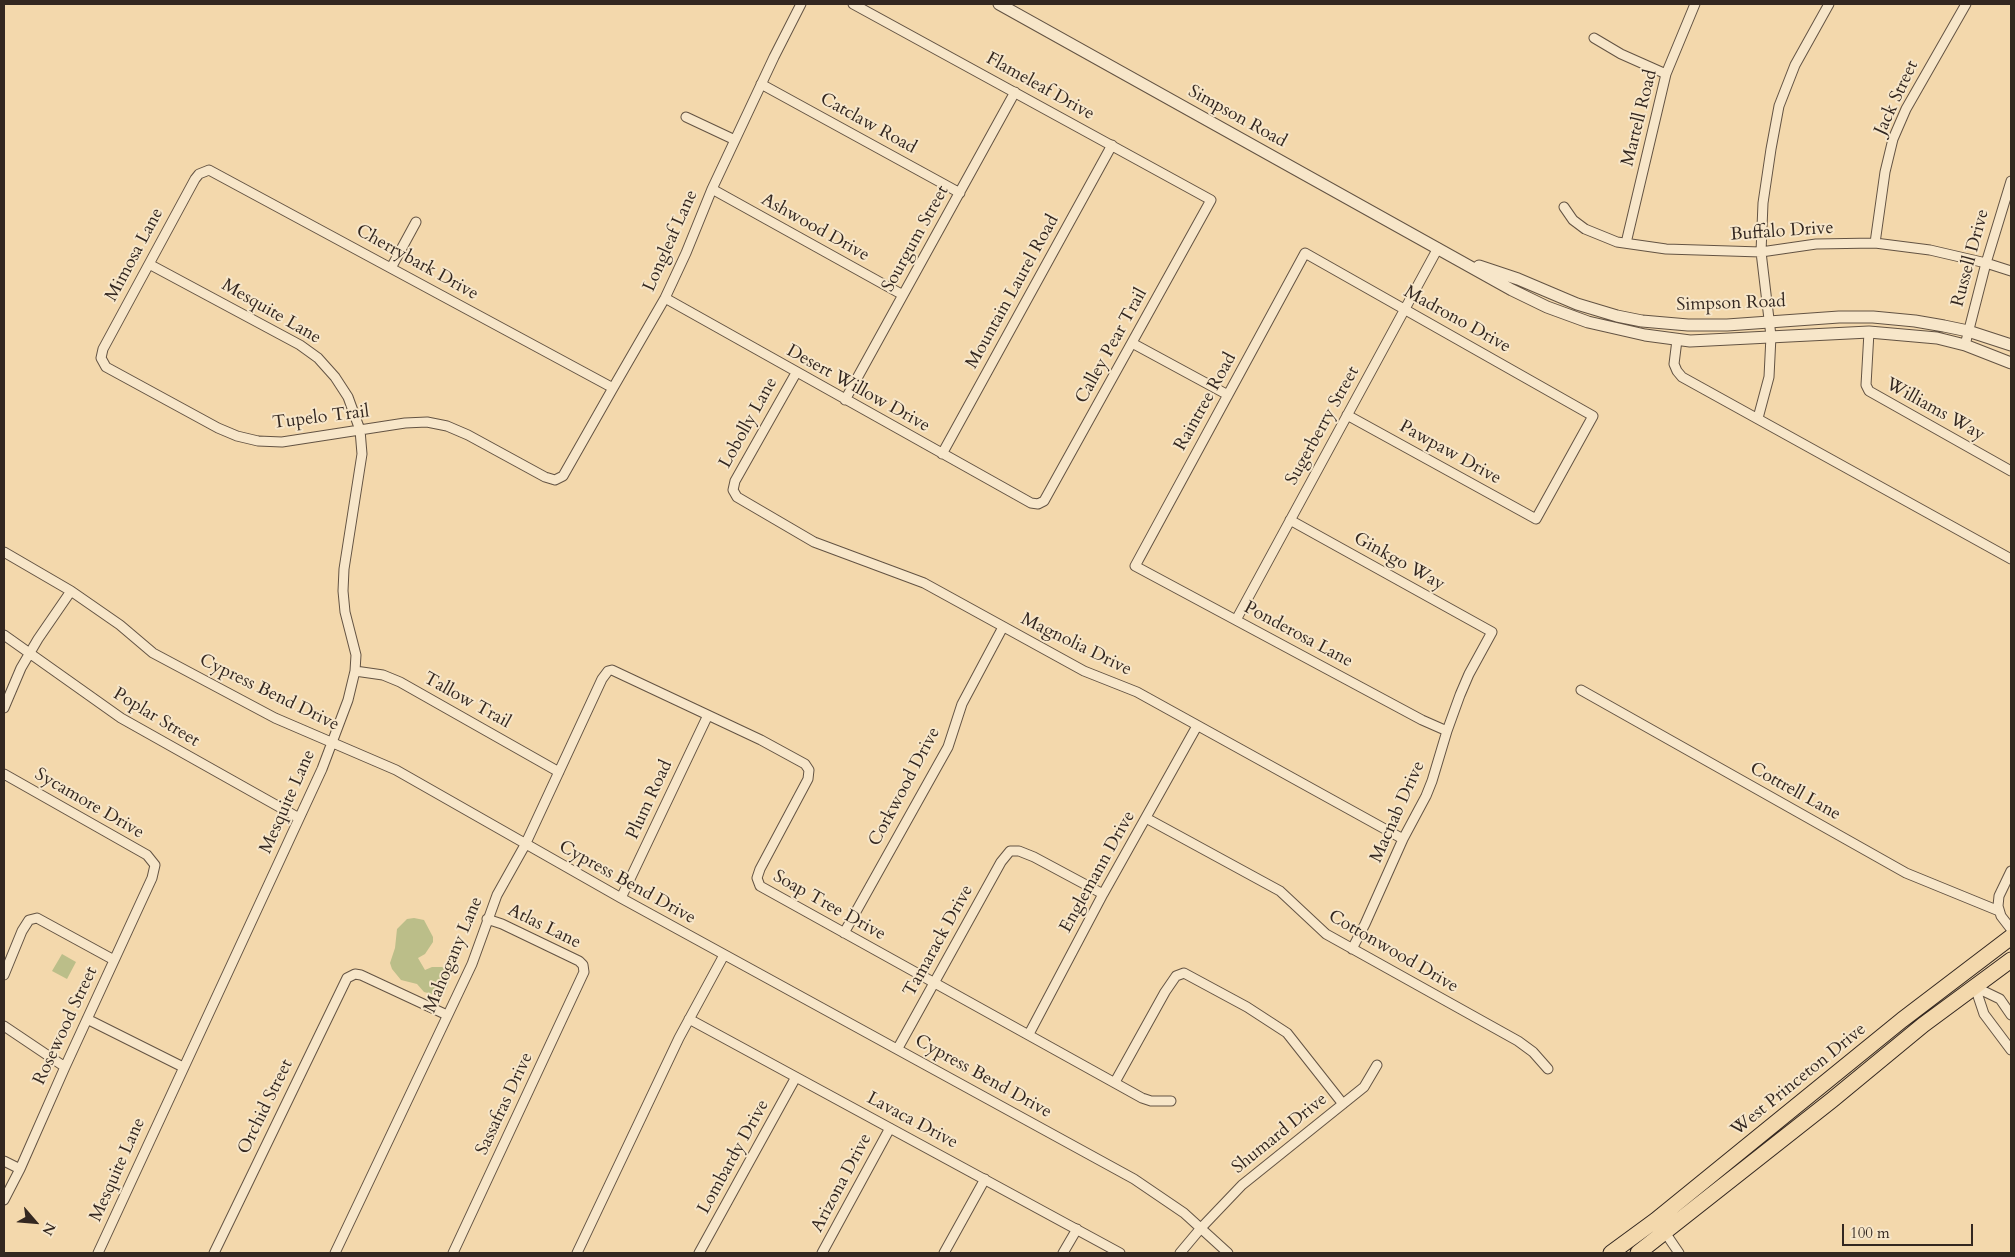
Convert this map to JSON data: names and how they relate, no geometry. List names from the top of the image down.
{
  "streets": {
    "highway": ["West Princeton Drive"],
    "street": [
      "Flameleaf Drive",
      "Jack Street",
      "Simpson Road",
      "Martell Road",
      "Catclaw Road",
      "Ashwood Drive",
      "Buffalo Drive",
      "Sourgum Street",
      "Longleaf Lane",
      "Mimosa Lane",
      "Russell Drive",
      "Cherrybark Drive",
      "Mountain Laurel Road",
      "Mesquite Lane",
      "Madrono Drive",
      "Calley Pear Trail",
      "Desert Willow Drive",
      "Raintree Road",
      "Williams Way",
      "Tupelo Trail",
      "Lobolly Lane",
      "Sugerberry Street",
      "Pawpaw Drive",
      "Ginkgo Way",
      "Ponderosa Lane",
      "Magnolia Drive",
      "Cypress Bend Drive",
      "Tallow Trail",
      "Poplar Street",
      "Corkwood Drive",
      "Cottrell Lane",
      "Plum Road",
      "Sycamore Drive",
      "Macnab Drive",
      "Englemann Drive",
      "Soap Tree Drive",
      "Atlas Lane",
      "Tamarack Drive",
      "Cottonwood Drive",
      "Mahogany Lane",
      "Rosewood Street",
      "Sassafras Drive",
      "Orchid Street",
      "Lavaca Drive",
      "Shumard Drive",
      "Lombardy Drive",
      "Arizona Drive"
    ]
  },
  "crossings": [
    ["Flameleaf Drive", "Sourgum Street"],
    ["Flameleaf Drive", "Mountain Laurel Road"],
    ["Flameleaf Drive", "Calley Pear Trail"],
    ["Jack Street", "Buffalo Drive"],
    ["Simpson Road", "Russell Drive"],
    ["Simpson Road", "Williams Way"],
    ["Simpson Road", "Sugerberry Street"],
    ["Martell Road", "Buffalo Drive"],
    ["Catclaw Road", "Sourgum Street"],
    ["Catclaw Road", "Longleaf Lane"],
    ["Ashwood Drive", "Sourgum Street"],
    ["Ashwood Drive", "Longleaf Lane"],
    ["Buffalo Drive", "Russell Drive"],
    ["Sourgum Street", "Desert Willow Drive"],
    ["Longleaf Lane", "Cherrybark Drive"],
    ["Longleaf Lane", "Desert Willow Drive"],
    ["Longleaf Lane", "Tupelo Trail"],
    ["Mimosa Lane", "Cherrybark Drive"],
    ["Mimosa Lane", "Mesquite Lane"],
    ["Mimosa Lane", "Tupelo Trail"],
    ["Mountain Laurel Road", "Desert Willow Drive"],
    ["Mesquite Lane", "Tupelo Trail"],
    ["Mesquite Lane", "Cypress Bend Drive"],
    ["Mesquite Lane", "Tallow Trail"],
    ["Mesquite Lane", "Poplar Street"],
    ["Madrono Drive", "Raintree Road"],
    ["Madrono Drive", "Sugerberry Street"],
    ["Madrono Drive", "Pawpaw Drive"],
    ["Calley Pear Trail", "Desert Willow Drive"],
    ["Desert Willow Drive", "Lobolly Lane"],
    ["Raintree Road", "Ponderosa Lane"],
    ["Lobolly Lane", "Magnolia Drive"],
    ["Sugerberry Street", "Pawpaw Drive"],
    ["Sugerberry Street", "Ginkgo Way"],
    ["Sugerberry Street", "Ponderosa Lane"],
    ["Ginkgo Way", "Macnab Drive"],
    ["Ponderosa Lane", "Macnab Drive"],
    ["Magnolia Drive", "Corkwood Drive"],
    ["Magnolia Drive", "Macnab Drive"],
    ["Magnolia Drive", "Englemann Drive"],
    ["Cypress Bend Drive", "Plum Road"],
    ["Cypress Bend Drive", "Tamarack Drive"],
    ["Cypress Bend Drive", "Mahogany Lane"],
    ["Cypress Bend Drive", "Shumard Drive"],
    ["Tallow Trail", "Mahogany Lane"],
    ["Corkwood Drive", "Soap Tree Drive"],
    ["Plum Road", "Soap Tree Drive"],
    ["Sycamore Drive", "Rosewood Street"],
    ["Macnab Drive", "Cottonwood Drive"],
    ["Englemann Drive", "Soap Tree Drive"],
    ["Englemann Drive", "Tamarack Drive"],
    ["Englemann Drive", "Cottonwood Drive"],
    ["Soap Tree Drive", "Tamarack Drive"],
    ["Soap Tree Drive", "Mahogany Lane"],
    ["Atlas Lane", "Mahogany Lane"],
    ["Atlas Lane", "Sassafras Drive"],
    ["Mahogany Lane", "Orchid Street"],
    ["Lavaca Drive", "Lombardy Drive"],
    ["Lavaca Drive", "Arizona Drive"]
  ],
  "scale_bar": "100 m",
  "north": "bottom right"
}
